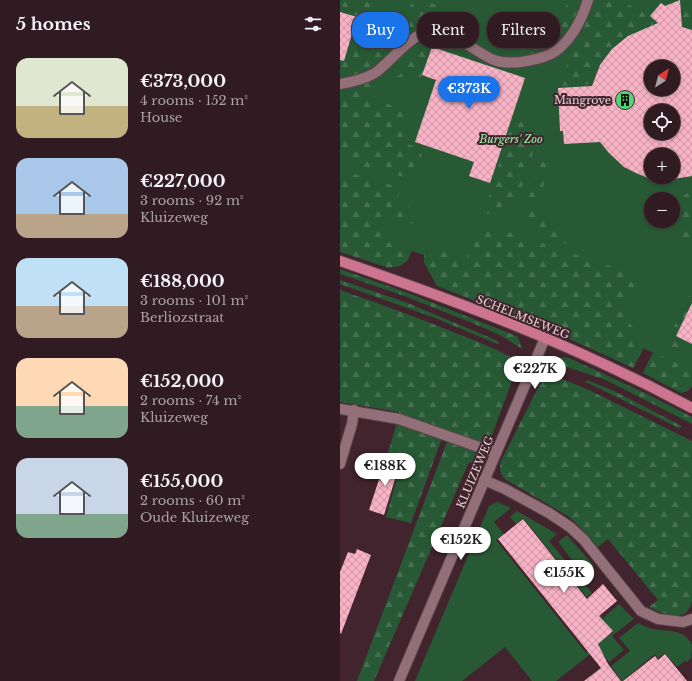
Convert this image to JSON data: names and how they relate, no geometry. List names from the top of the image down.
{
  "streets": {
    "main road": ["SCHELMSEWEG"],
    "street": ["KLUIZEWEG"]
  },
  "crossings": [
    ["SCHELMSEWEG", "KLUIZEWEG"]
  ],
  "parks": ["Burgers' Zoo"],
  "places": {
    "building": ["Mangrove"]
  },
  "north": "top right",
  "page": {
    "heading": "5 homes",
    "chip": ["Buy", "Rent", "Filters"],
    "list": [
      {
        "name": "€373,000",
        "note": "4 rooms · 152 m² · House"
      },
      {
        "name": "€227,000",
        "note": "3 rooms · 92 m² · Kluizeweg"
      },
      {
        "name": "€188,000",
        "note": "3 rooms · 101 m² · Berliozstraat"
      },
      {
        "name": "€152,000",
        "note": "2 rooms · 74 m² · Kluizeweg"
      },
      {
        "name": "€155,000",
        "note": "2 rooms · 60 m² · Oude Kluizeweg"
      }
    ],
    "map_buttons": ["+", "−"],
    "price": [
      "€373K",
      "€227K",
      "€188K",
      "€152K",
      "€155K"
    ]
  }
}
